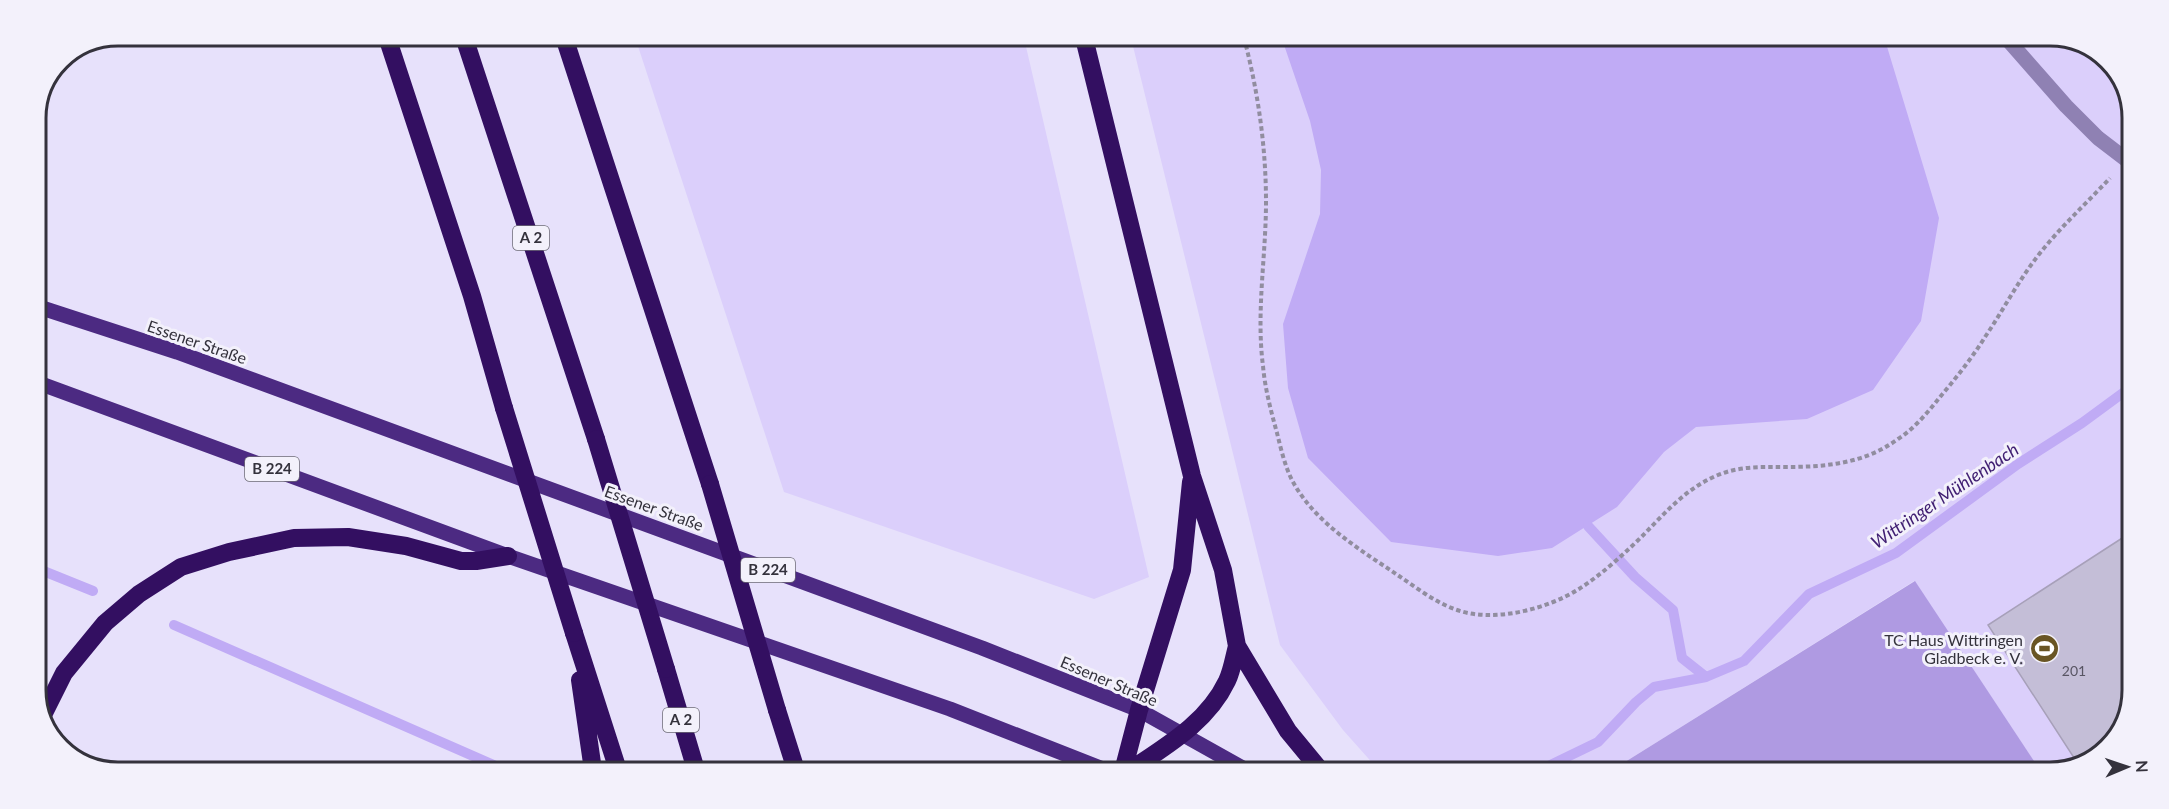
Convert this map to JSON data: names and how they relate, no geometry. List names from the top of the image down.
{
  "streets": {
    "highway": ["A 2"],
    "main road": ["Essener Straße", "B 224"]
  },
  "water": ["Wittringer Mühlenbach"],
  "places": {
    "sports": ["TC Haus Wittringen Gladbeck e. V."]
  },
  "house_numbers": ["201"],
  "north": "right"
}
